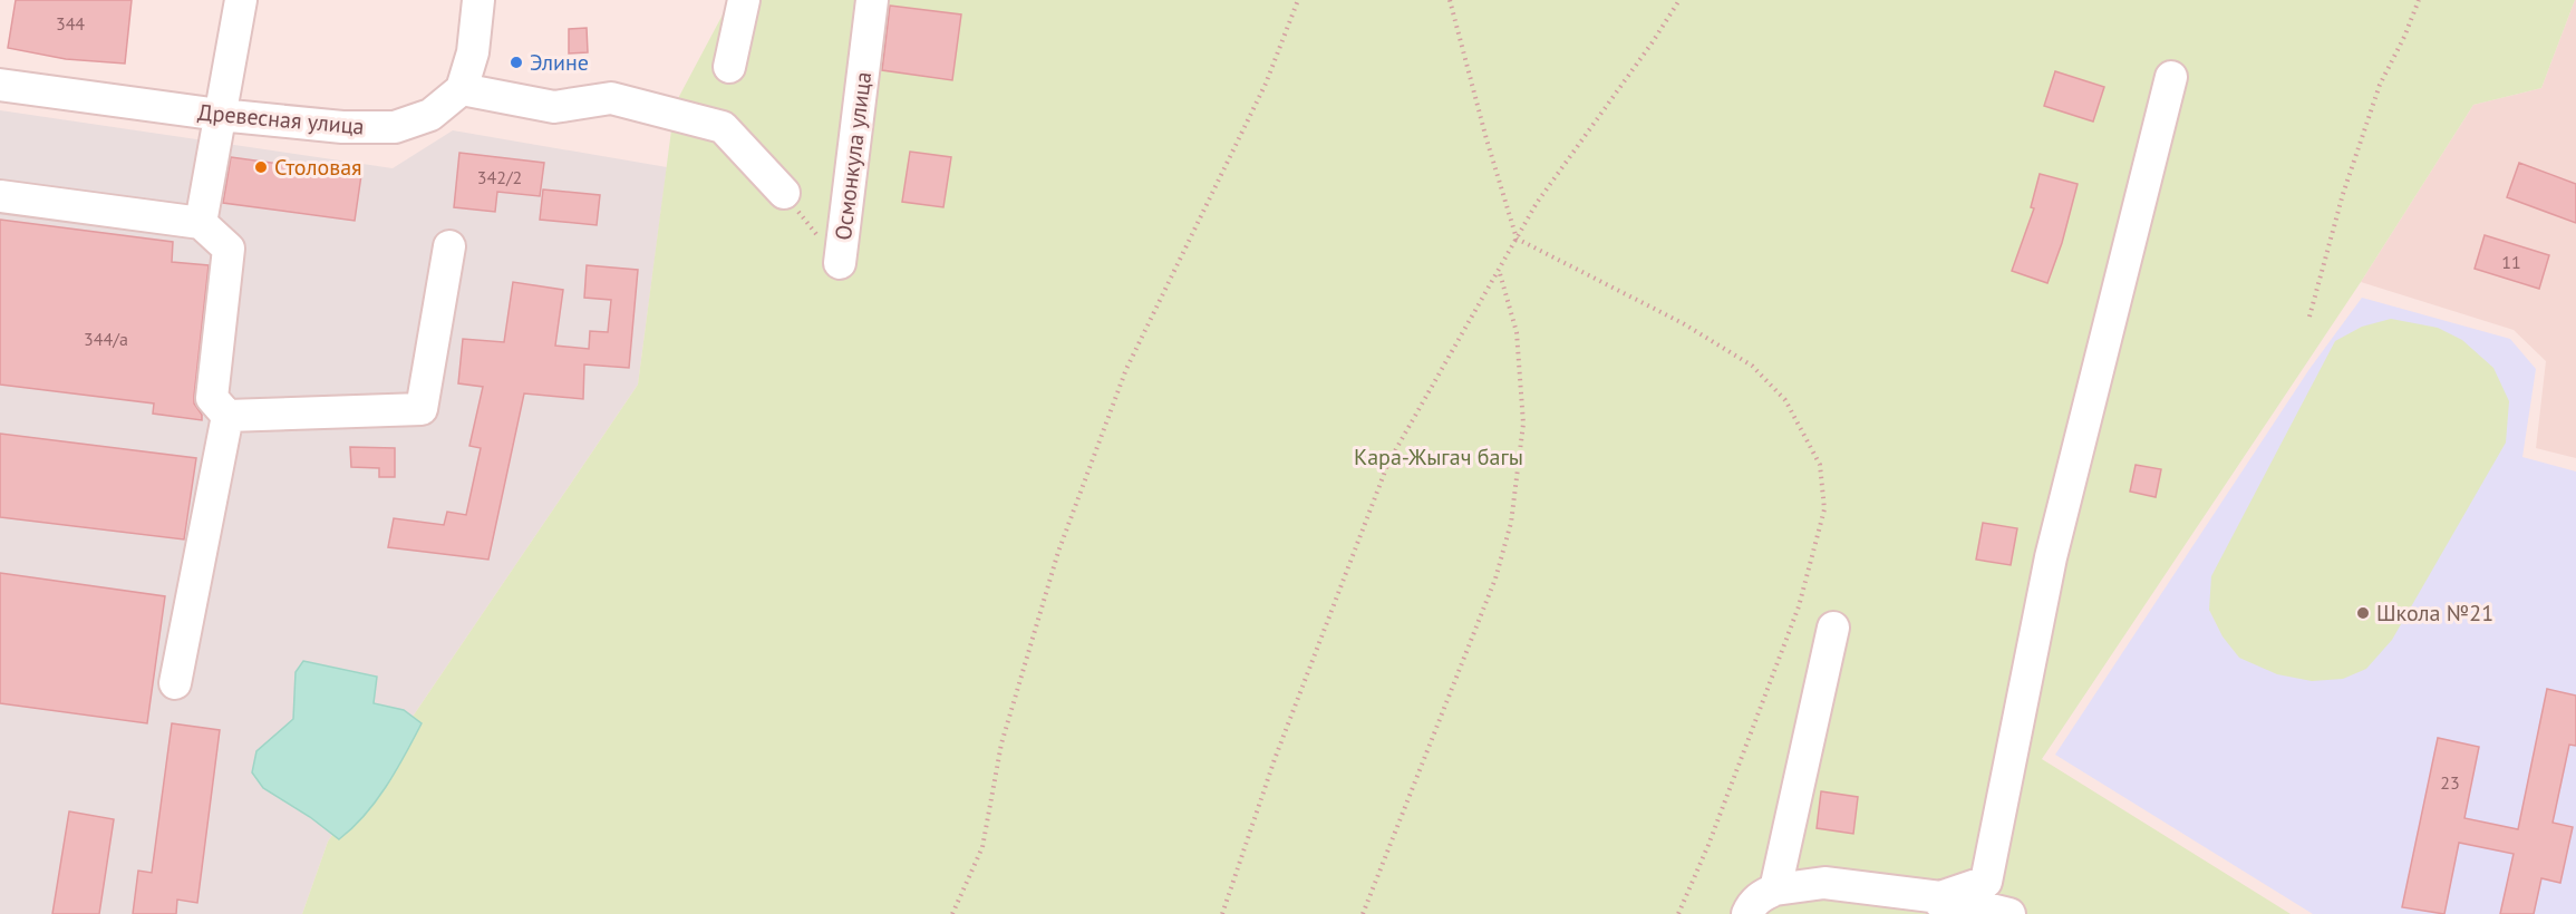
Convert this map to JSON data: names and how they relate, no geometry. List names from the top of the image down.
{
  "streets": {
    "street": ["Древесная улица", "Осмонкула улица"]
  },
  "parks": ["Кара-Жыгач багы"],
  "places": ["Элине", "Столовая", "Школа №21"],
  "house_numbers": [
    "344",
    "342/2",
    "11",
    "344/а",
    "23"
  ]
}
